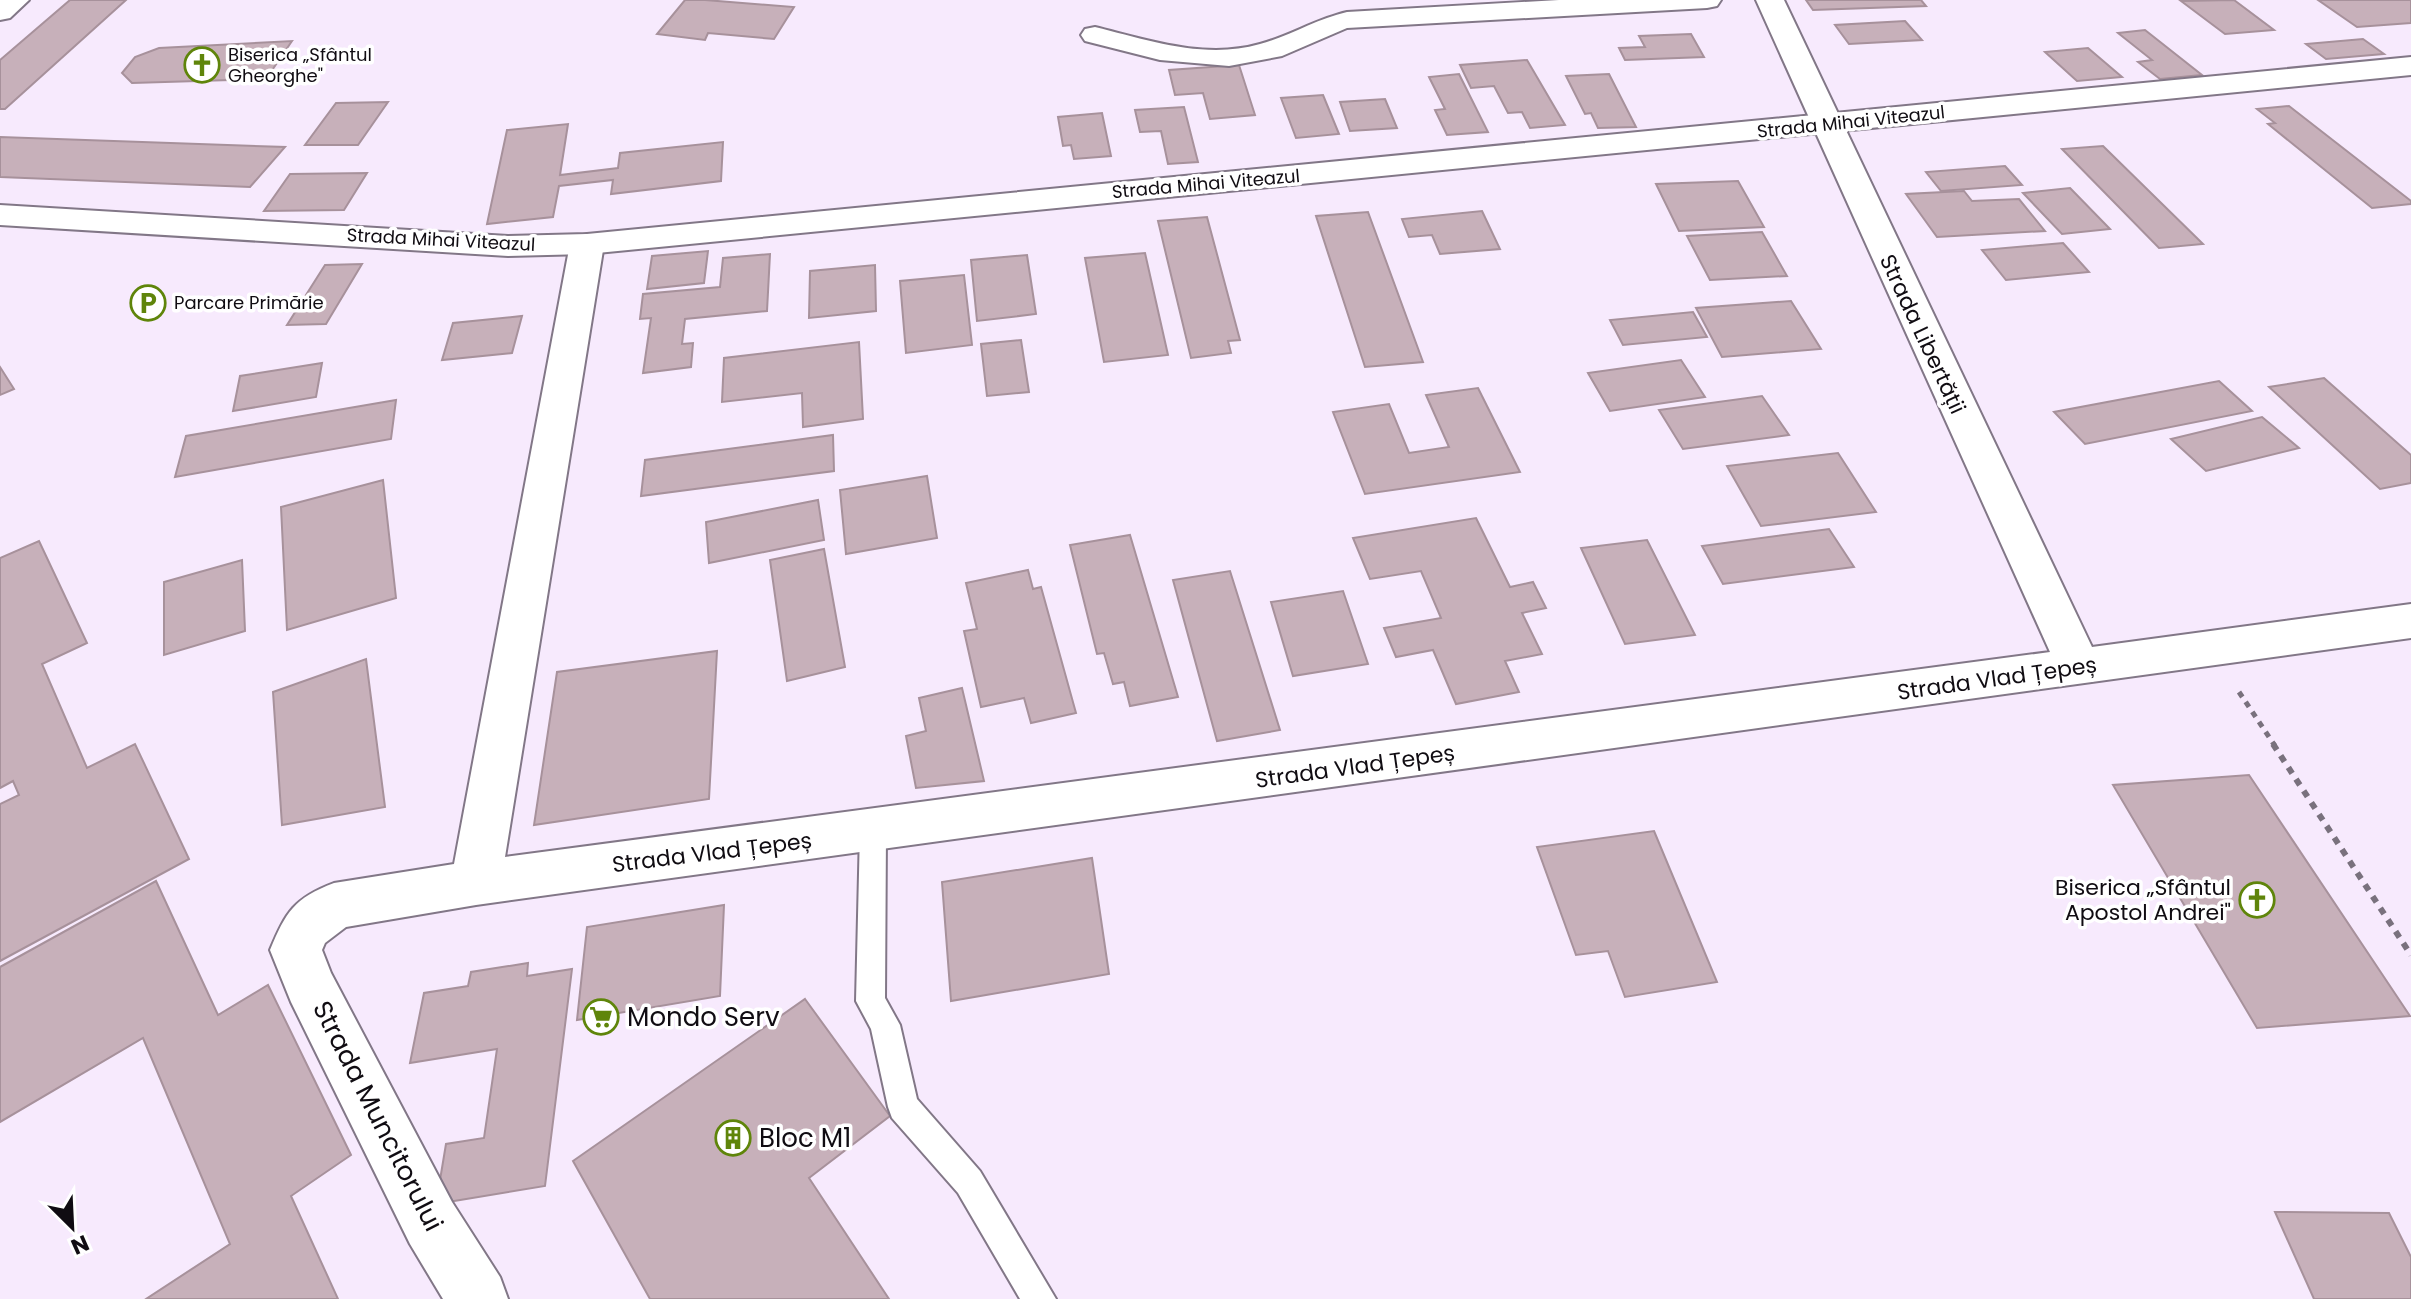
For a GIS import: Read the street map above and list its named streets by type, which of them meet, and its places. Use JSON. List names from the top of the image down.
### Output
{
  "streets": {
    "street": [
      "Strada Mihai Viteazul",
      "Strada Libertății",
      "Strada Vlad Țepeș",
      "Strada Muncitorului"
    ]
  },
  "crossings": [
    ["Strada Mihai Viteazul", "Strada Libertății"],
    ["Strada Libertății", "Strada Vlad Țepeș"],
    ["Strada Vlad Țepeș", "Strada Muncitorului"]
  ],
  "places": {
    "church": ["Biserica „Sfântul Gheorghe\"", "Biserica „Sfântul Apostol Andrei\""],
    "parking": ["Parcare Primărie"],
    "supermarket": ["Mondo Serv"],
    "building": ["Bloc M1"]
  },
  "north": "bottom right"
}
